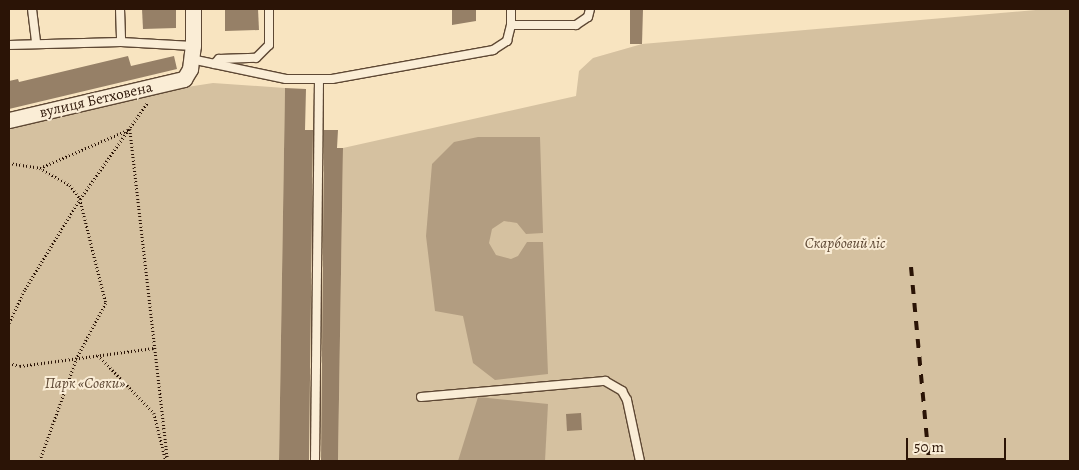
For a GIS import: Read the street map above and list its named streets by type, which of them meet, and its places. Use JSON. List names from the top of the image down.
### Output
{
  "streets": {
    "street": ["вулиця Бетховена"]
  },
  "parks": ["Скарбовий ліс", "Парк «Совки»"],
  "scale_bar": "50 m"
}
